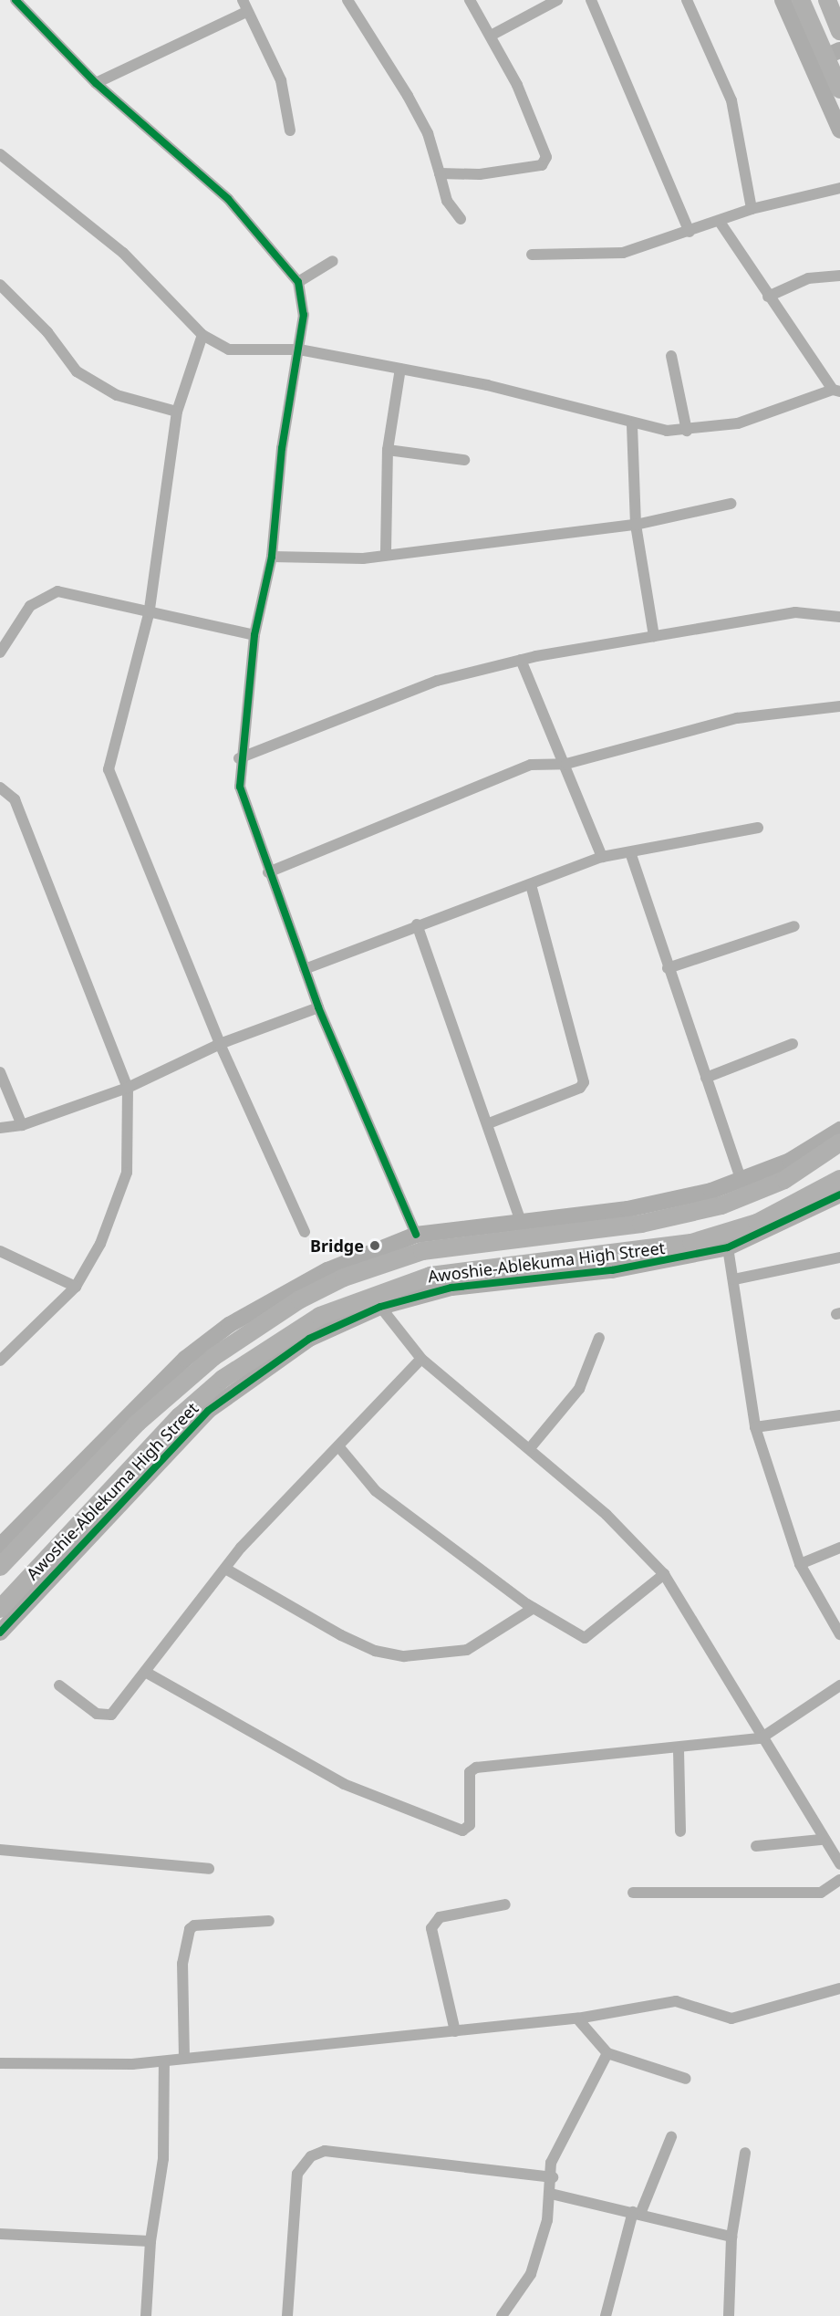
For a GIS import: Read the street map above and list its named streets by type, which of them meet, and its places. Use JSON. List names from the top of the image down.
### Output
{
  "streets": {
    "main road": ["Awoshie-Ablekuma High Street"]
  },
  "places": ["Bridge"]
}
